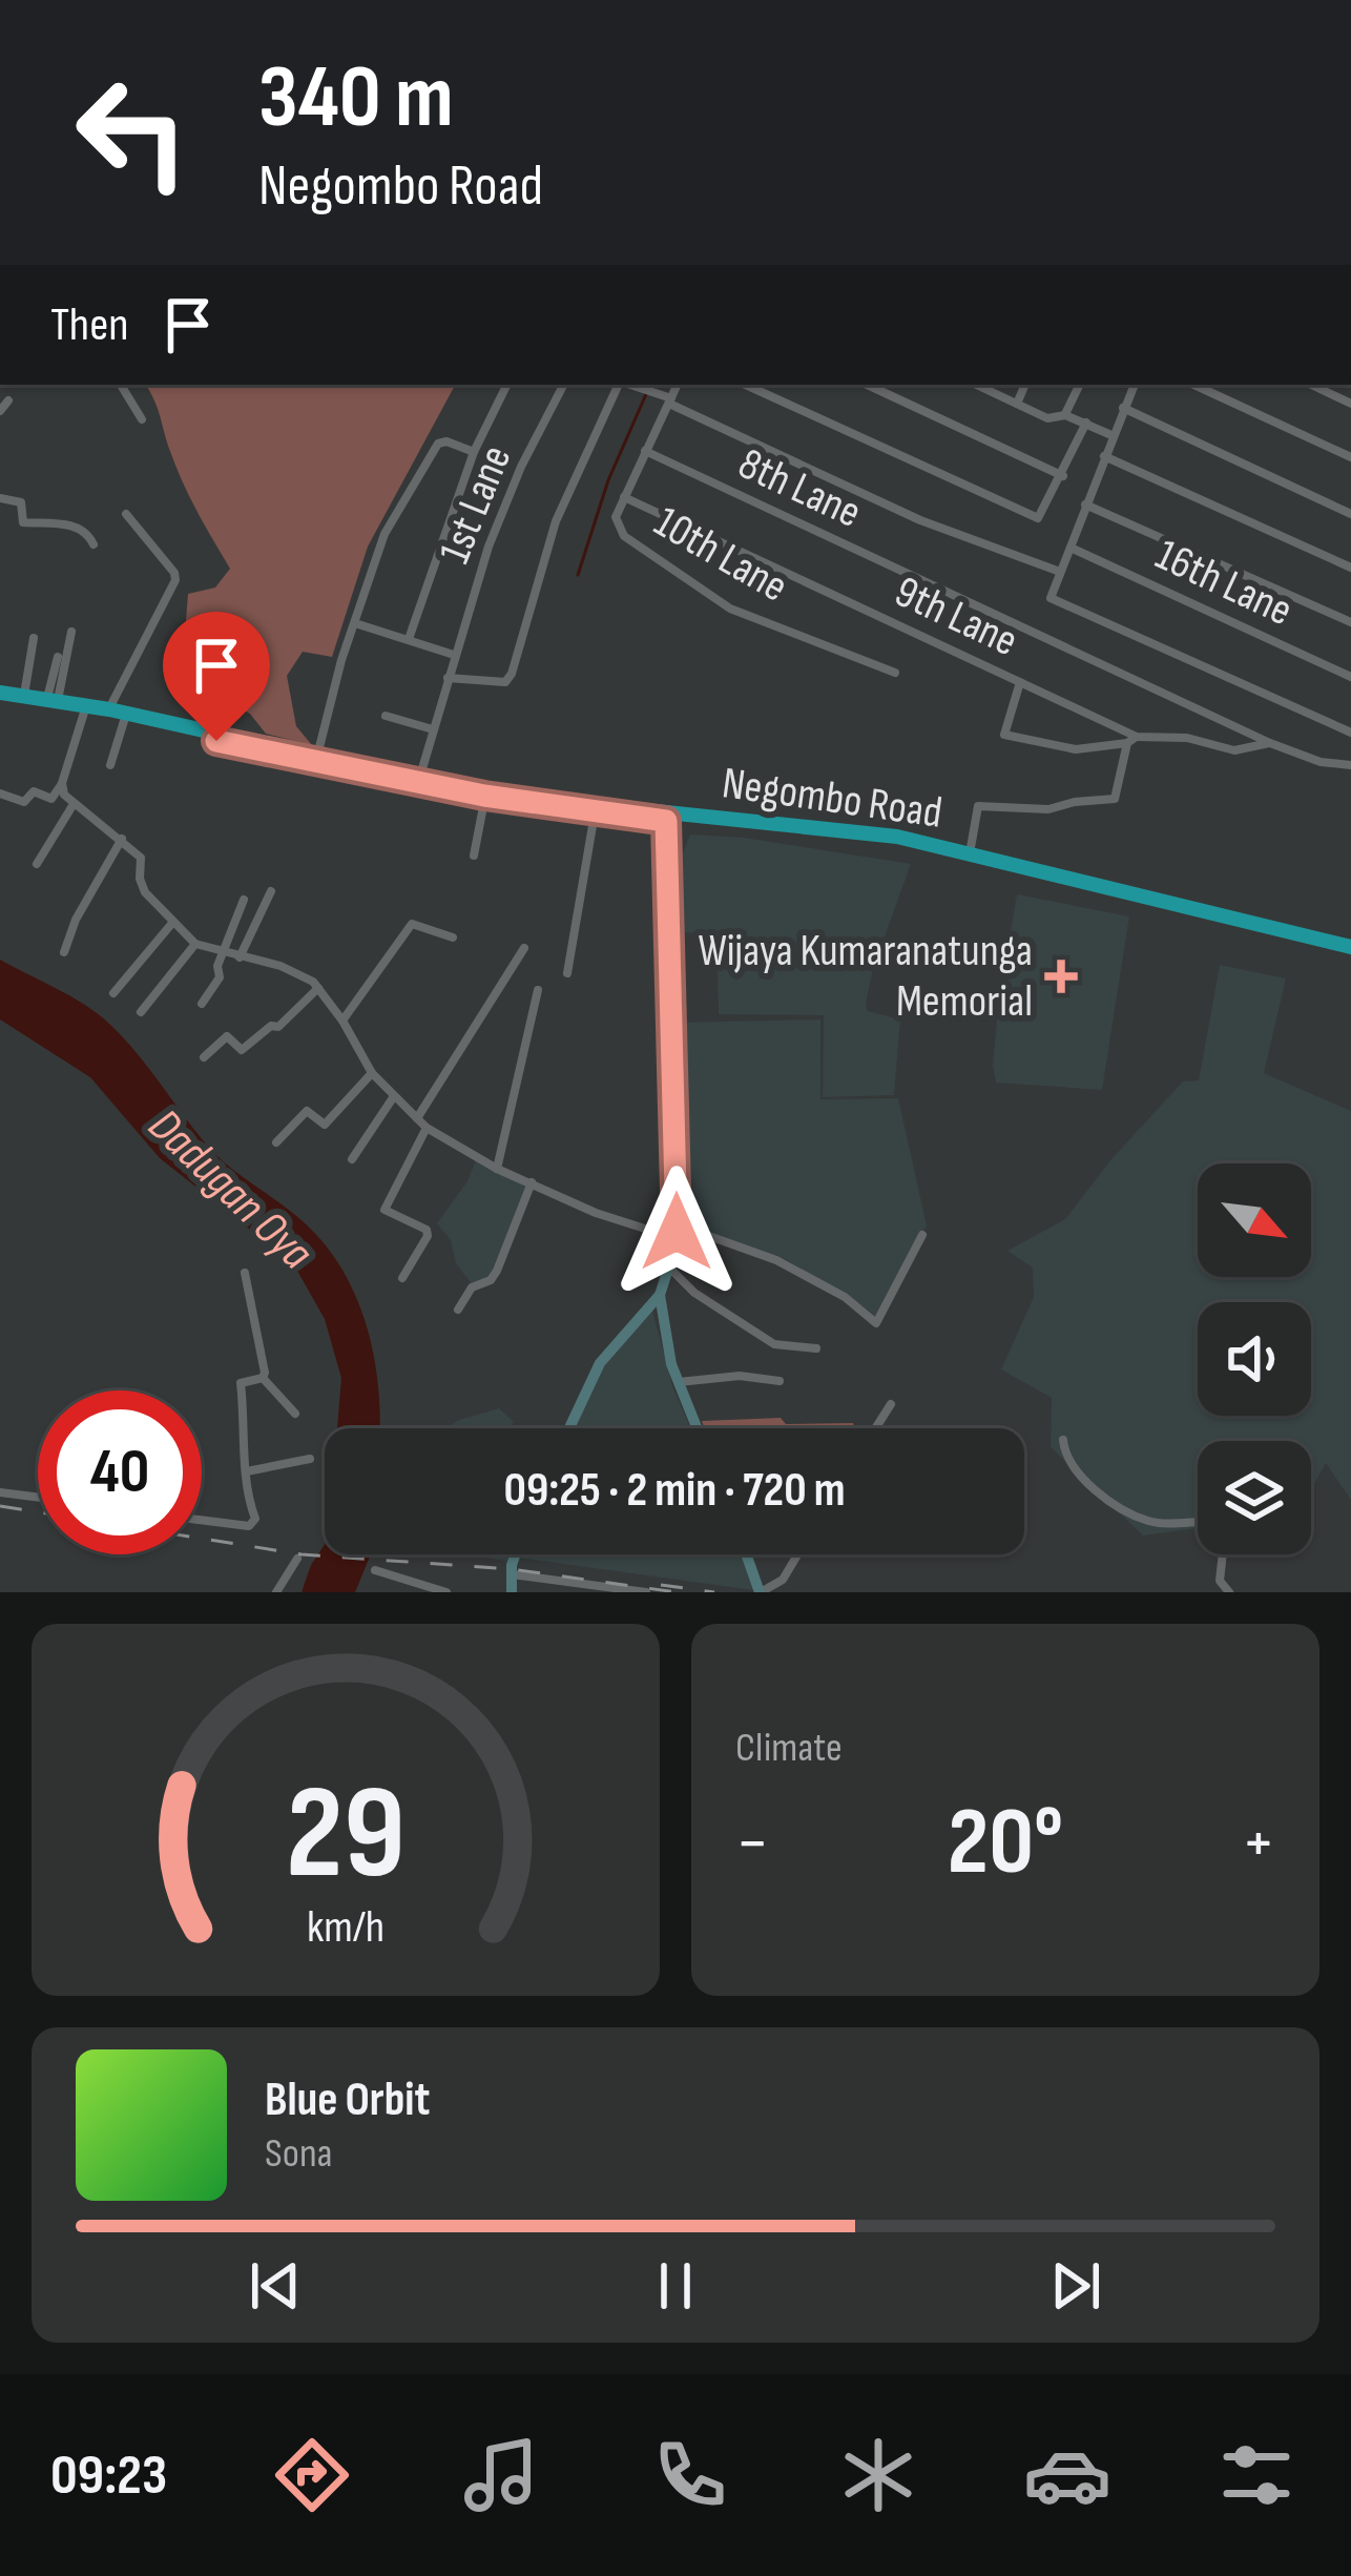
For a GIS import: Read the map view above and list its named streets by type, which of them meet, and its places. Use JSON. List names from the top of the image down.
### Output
{
  "streets": {
    "highway": ["Negombo Road"],
    "street": [
      "8th Lane",
      "1st Lane",
      "10th Lane",
      "16th Lane",
      "9th Lane"
    ]
  },
  "crossings": [
    ["8th Lane", "9th Lane"],
    ["1st Lane", "Negombo Road"],
    ["10th Lane", "9th Lane"]
  ],
  "water": ["Dadugan Oya"],
  "places": {
    "health": ["Wijaya Kumaranatunga Memorial"]
  },
  "north": "bottom right",
  "page": {
    "turn": ["340 m", "Negombo Road"],
    "then": "Then",
    "limit": "40",
    "trip": "09:25 · 2 min · 720 m",
    "tile": "Climate",
    "heat": ["−", "20°", "+"],
    "song": ["Blue Orbit", "Sona"],
    "tabs": "09:23",
    "gauge": ["29", "km/h"]
  }
}
